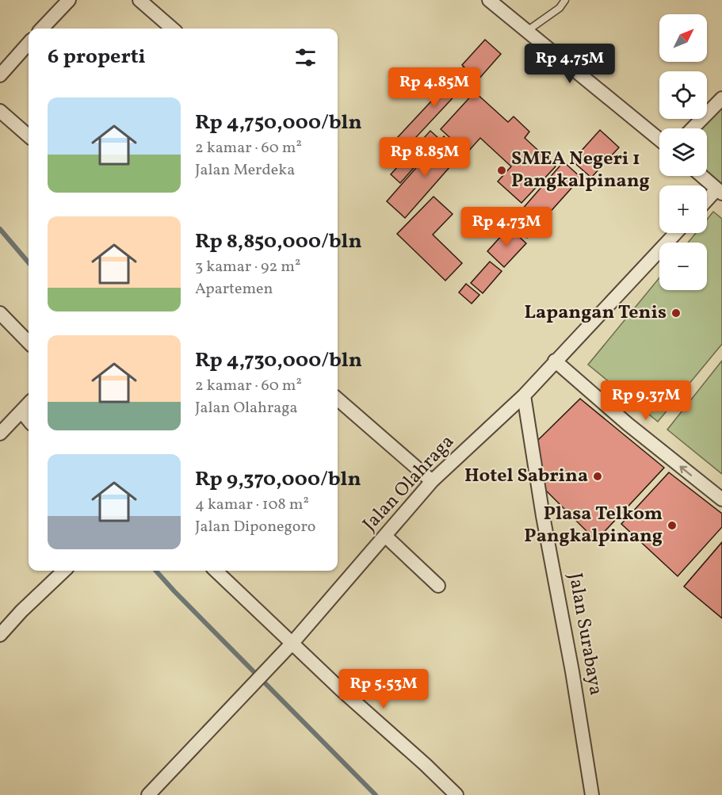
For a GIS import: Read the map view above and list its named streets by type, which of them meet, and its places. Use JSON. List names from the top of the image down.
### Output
{
  "streets": {
    "street": ["Jalan Olahraga", "Jalan Surabaya"]
  },
  "crossings": [
    ["Jalan Olahraga", "Jalan Surabaya"]
  ],
  "places": [
    "SMEA Negeri 1 Pangkalpinang",
    "Lapangan Tenis",
    "Hotel Sabrina",
    "Plasa Telkom Pangkalpinang"
  ],
  "north": "top right",
  "page": {
    "map_buttons": ["+", "−"],
    "heading": "6 properti",
    "price": [
      "Rp 4.75M",
      "Rp 4.85M",
      "Rp 8.85M",
      "Rp 4.73M",
      "Rp 9.37M",
      "Rp 5.53M"
    ],
    "list": [
      {
        "name": "Rp 4,750,000/bln",
        "note": "2 kamar · 60 m² · Jalan Merdeka"
      },
      {
        "name": "Rp 8,850,000/bln",
        "note": "3 kamar · 92 m² · Apartemen"
      },
      {
        "name": "Rp 4,730,000/bln",
        "note": "2 kamar · 60 m² · Jalan Olahraga"
      },
      {
        "name": "Rp 9,370,000/bln",
        "note": "4 kamar · 108 m² · Jalan Diponegoro"
      }
    ]
  }
}
